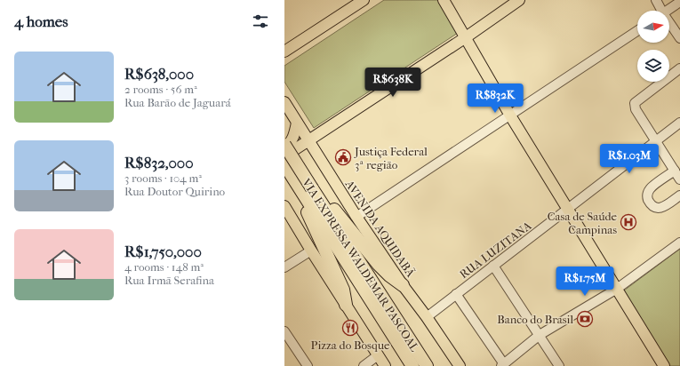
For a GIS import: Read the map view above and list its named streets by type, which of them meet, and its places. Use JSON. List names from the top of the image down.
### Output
{
  "streets": {
    "highway": ["VIA EXPRESSA WALDEMAR PASCOAL"],
    "main road": ["AVENIDA AQUIDABÃ"],
    "street": ["RUA LUZITANA"]
  },
  "crossings": [
    ["AVENIDA AQUIDABÃ", "RUA LUZITANA"]
  ],
  "places": {
    "public building": ["Justiça Federal 3ª região"],
    "hospital": ["Casa de Saúde Campinas"],
    "bank": ["Banco do Brasil"],
    "restaurant": ["Pizza do Bosque"]
  },
  "north": "right",
  "page": {
    "heading": "4 homes",
    "list": [
      {
        "name": "R$638,000",
        "note": "2 rooms · 56 m² · Rua Barão de Jaguará"
      },
      {
        "name": "R$832,000",
        "note": "3 rooms · 104 m² · Rua Doutor Quirino"
      },
      {
        "name": "R$1,750,000",
        "note": "4 rooms · 148 m² · Rua Irmã Serafina"
      }
    ],
    "price": [
      "R$638K",
      "R$832K",
      "R$1.03M",
      "R$1.75M"
    ]
  }
}
